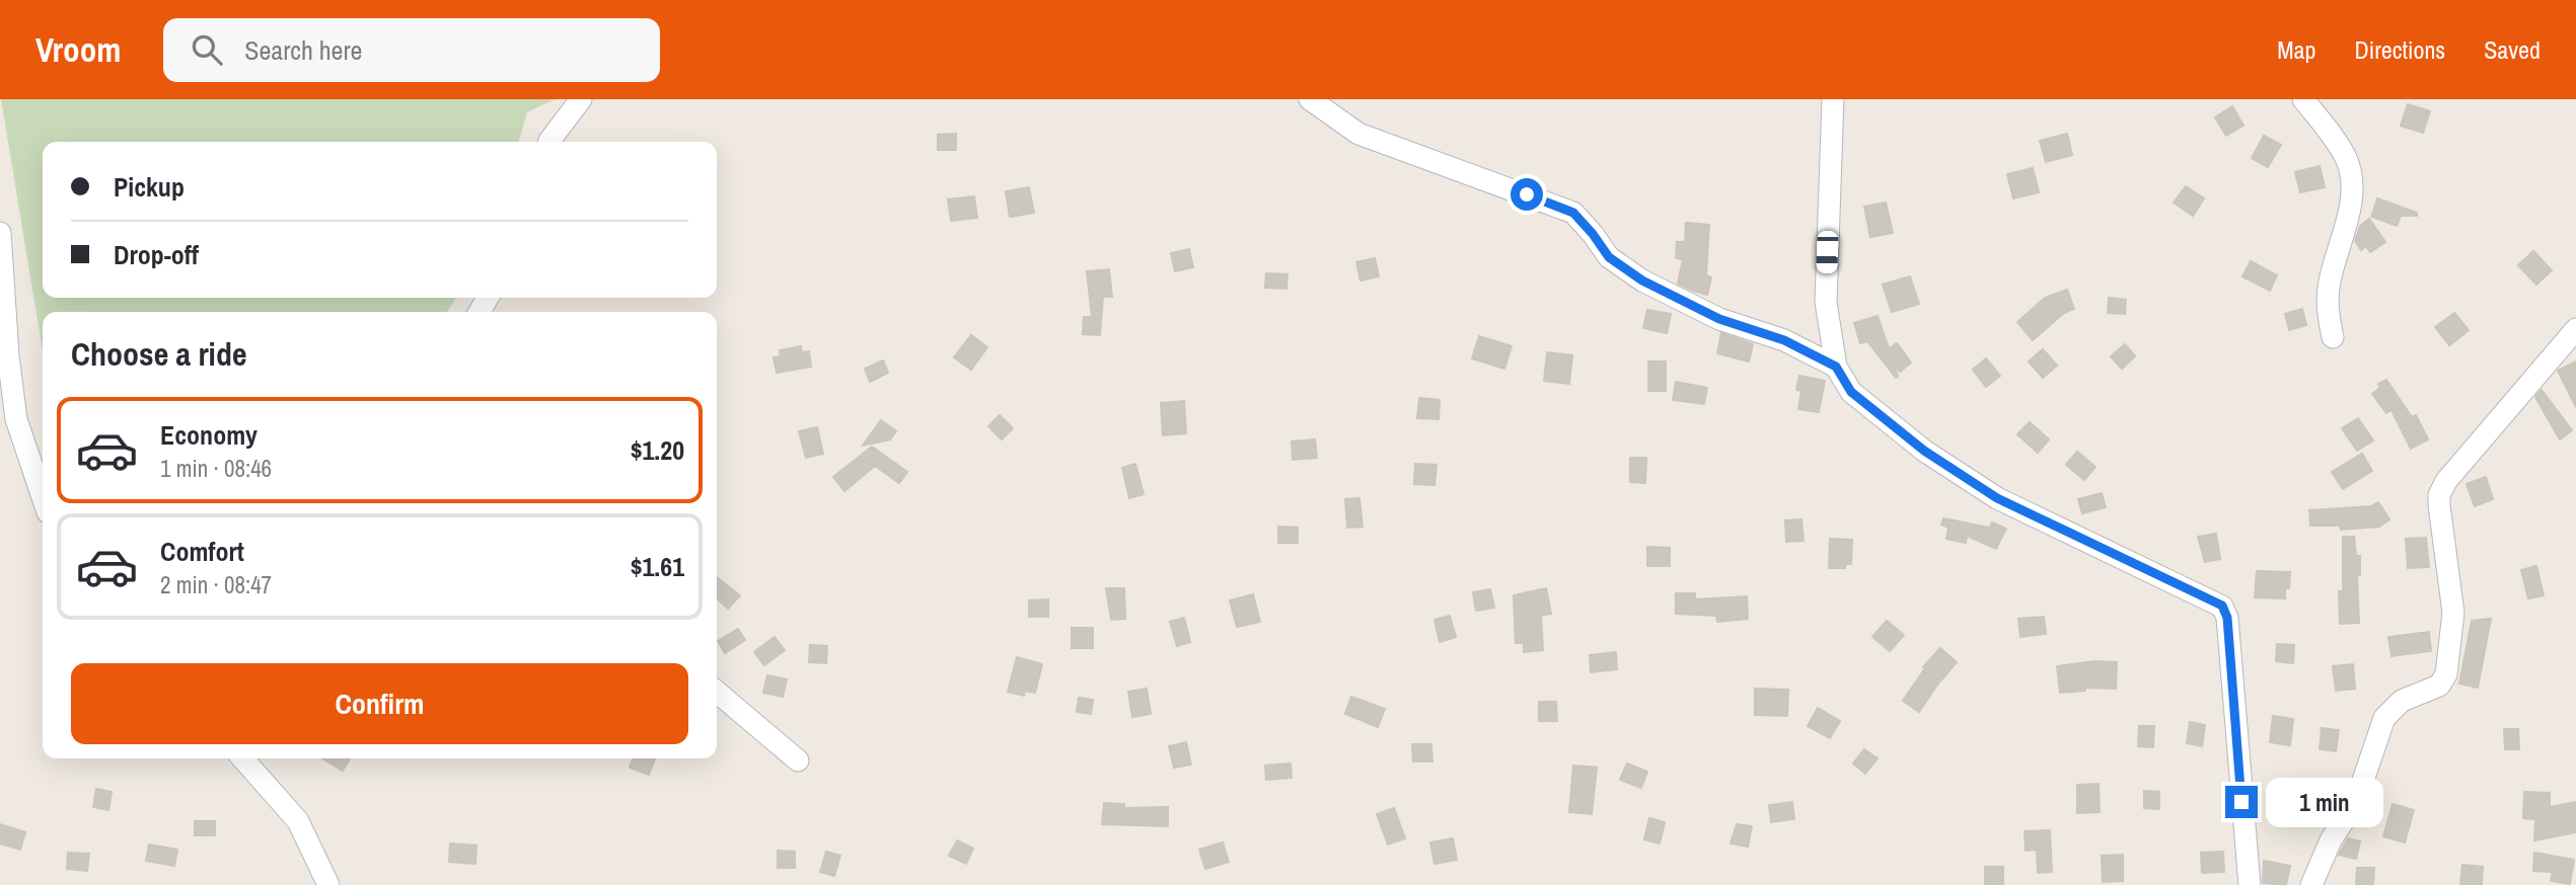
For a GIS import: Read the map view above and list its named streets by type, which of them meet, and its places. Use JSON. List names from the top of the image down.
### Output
{
  "page": {
    "header": "Vroom",
    "search": "Search here",
    "nav": ["Map", "Directions", "Saved"],
    "banner": ["Pickup", "Drop-off"],
    "heading": "Choose a ride",
    "list": [
      {
        "name": "Economy",
        "note": "1 min · 08:46",
        "value": "$1.20"
      },
      {
        "name": "Comfort",
        "note": "2 min · 08:47",
        "value": "$1.61"
      }
    ],
    "buttons": "Confirm",
    "bubble": "1 min"
  }
}
